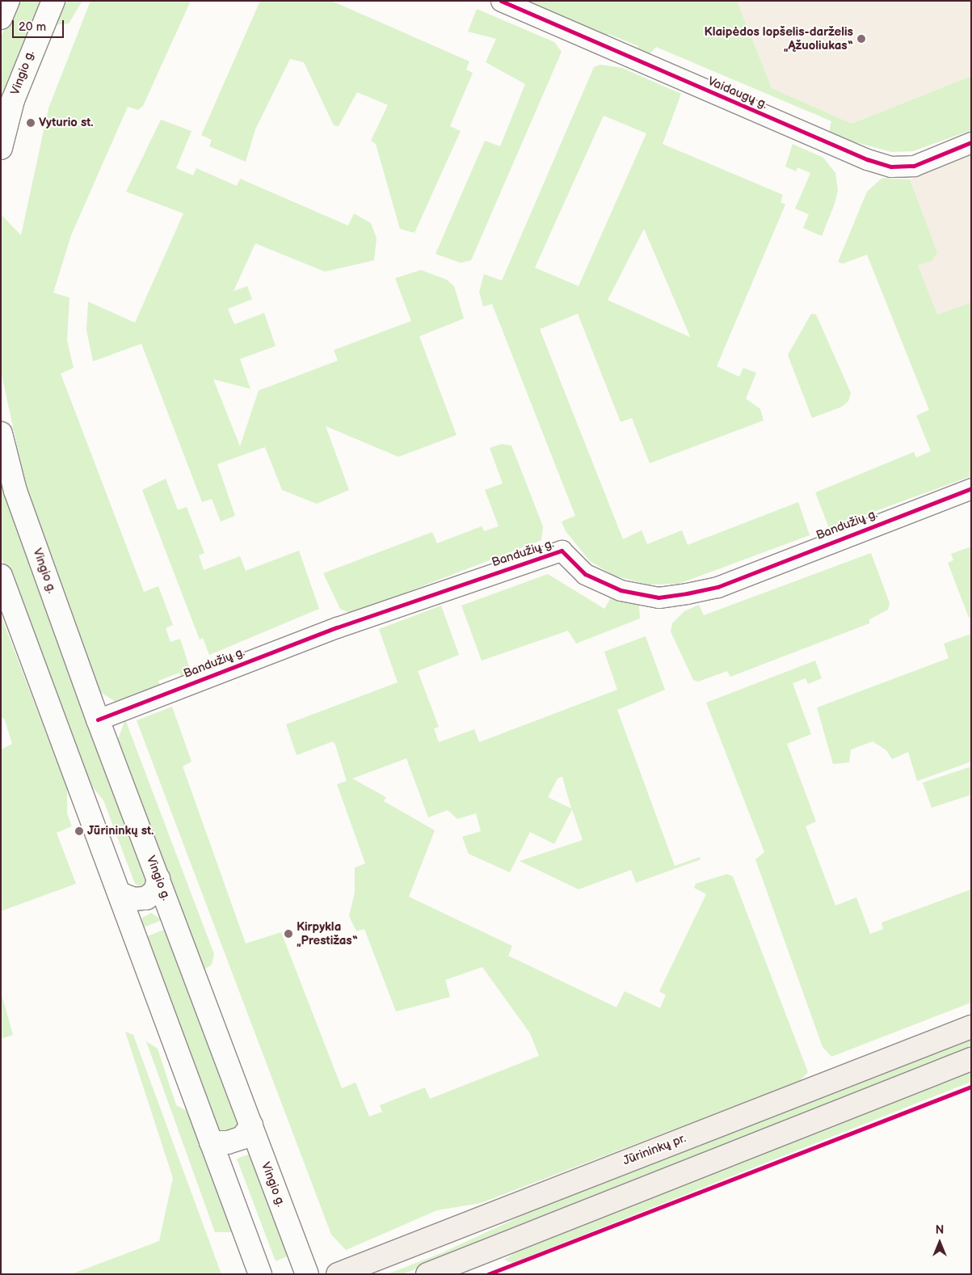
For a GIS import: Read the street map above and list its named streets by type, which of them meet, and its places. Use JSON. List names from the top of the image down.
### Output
{
  "streets": {
    "main road": ["Vingio g.", "Jūrininkų pr."],
    "street": ["Vaidaugų g.", "Bandužių g."]
  },
  "crossings": [
    ["Vingio g.", "Bandužių g."]
  ],
  "places": [
    "Klaipėdos lopšelis-darželis „Ąžuoliukas“",
    "Vyturio st.",
    "Jūrininkų st.",
    "Kirpykla „Prestižas“"
  ],
  "scale_bar": "20 m",
  "north": "top"
}
